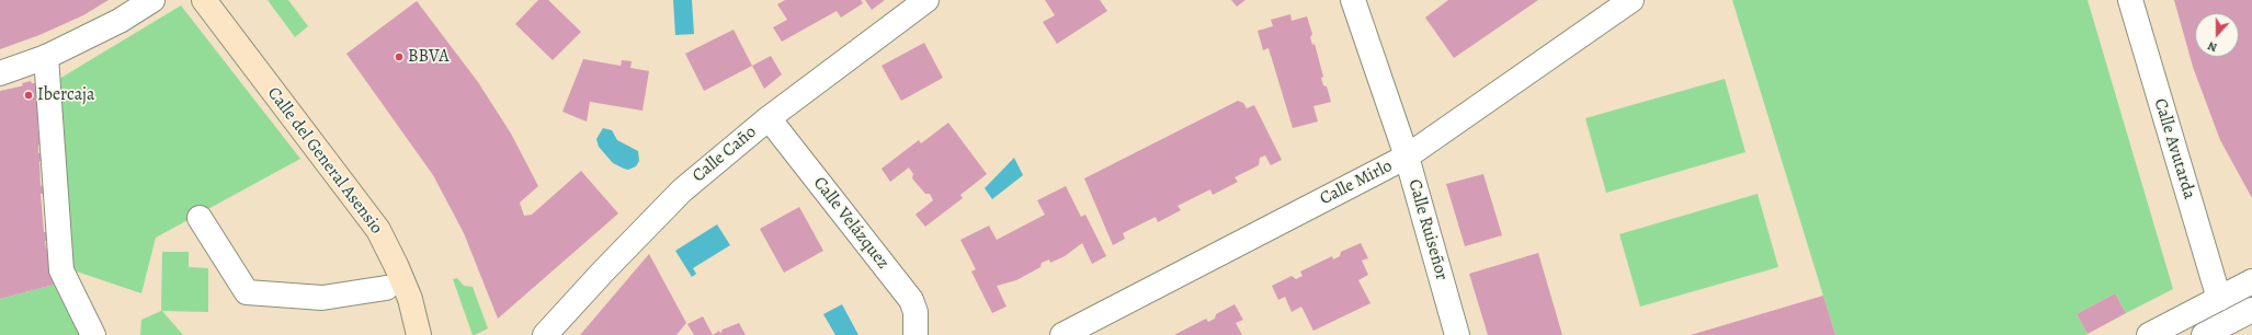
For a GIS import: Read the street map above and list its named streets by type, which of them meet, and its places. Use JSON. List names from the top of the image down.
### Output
{
  "streets": {
    "main road": ["Calle del General Asensio"],
    "street": [
      "Calle Avutarda",
      "Calle Caño",
      "Calle Mirlo",
      "Calle Velázquez",
      "Calle Ruiseñor"
    ]
  },
  "crossings": [
    ["Calle Caño", "Calle Velázquez"],
    ["Calle Mirlo", "Calle Ruiseñor"]
  ],
  "places": ["BBVA", "Ibercaja"],
  "north": "bottom"
}
